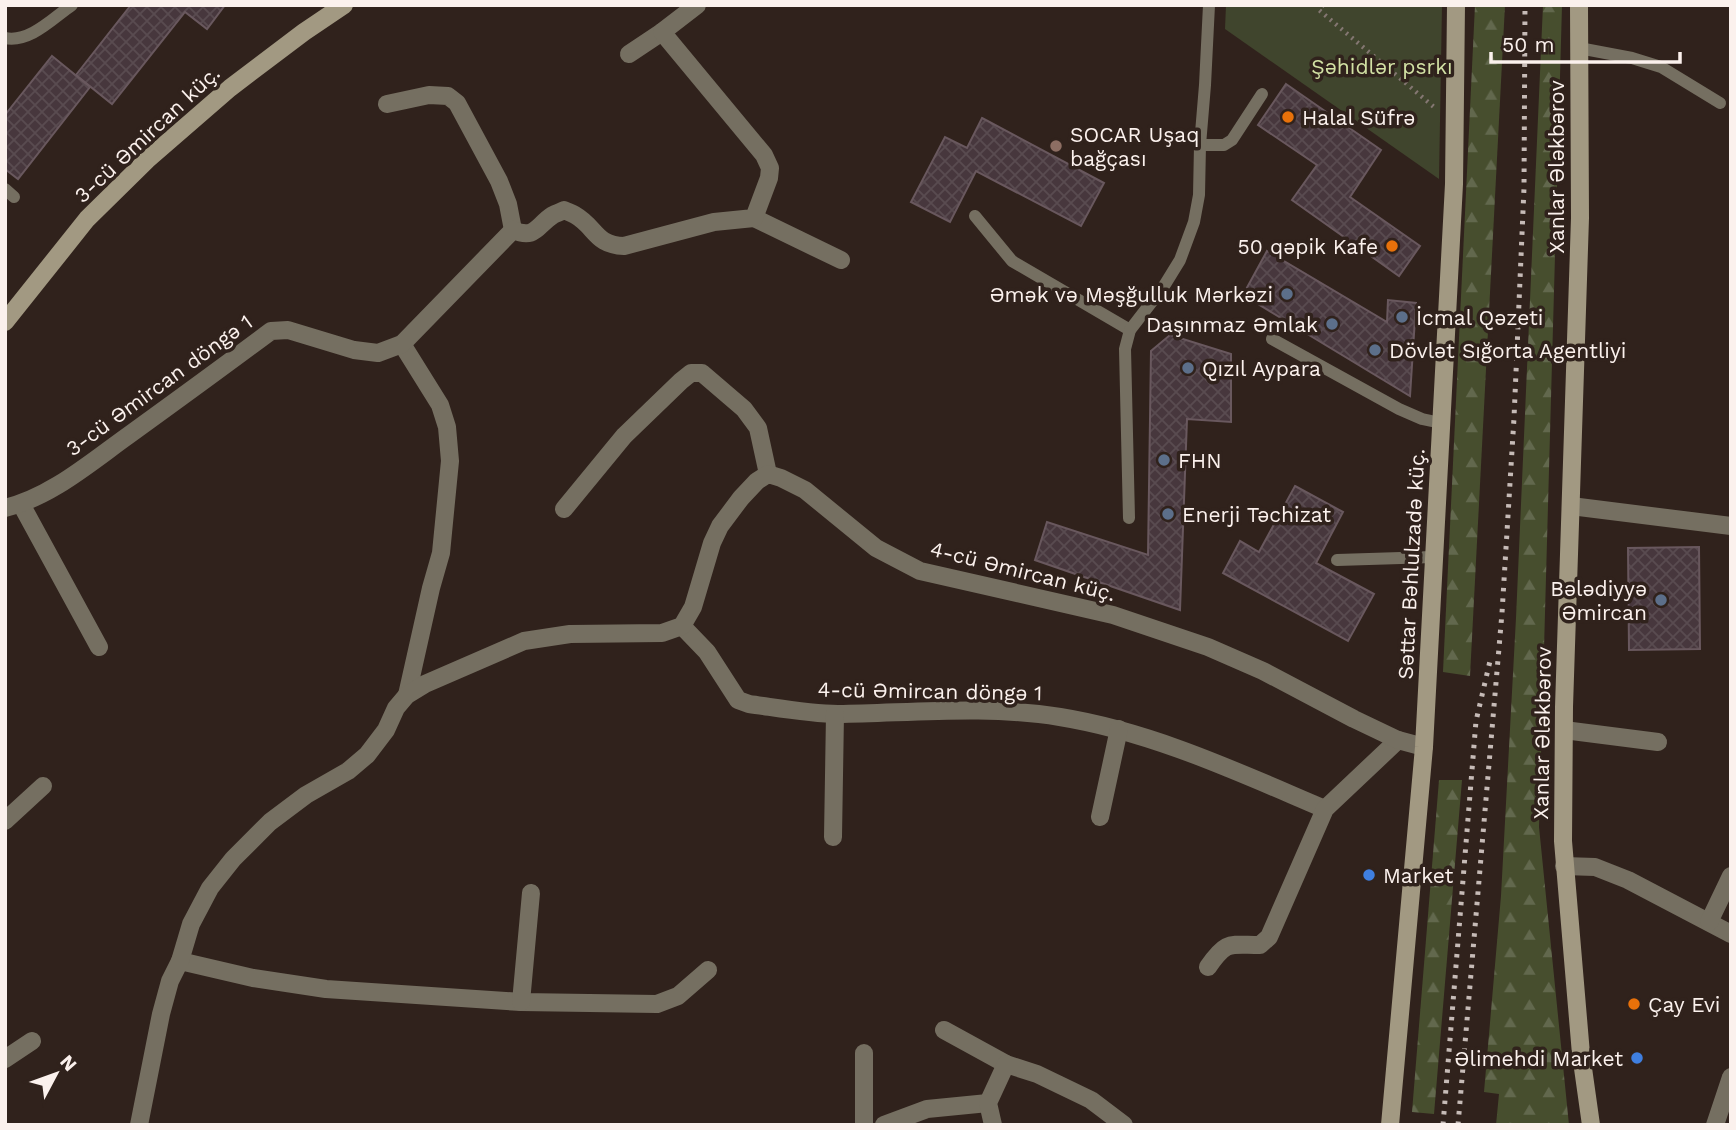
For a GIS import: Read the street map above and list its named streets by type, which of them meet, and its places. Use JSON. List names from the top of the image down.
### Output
{
  "streets": {
    "main road": ["3-cü Əmircan küç.", "Xanlar Ələkbərov", "Səttar Bəhlulzadə küç."],
    "street": ["3-cü Əmircan döngə 1", "4-cü Əmircan küç.", "4-cü Əmircan döngə 1"]
  },
  "crossings": [
    ["Səttar Bəhlulzadə küç.", "4-cü Əmircan küç."]
  ],
  "parks": ["Şəhidlər psrkı"],
  "places": [
    "Halal Süfrə",
    "SOCAR Uşaq bağçası",
    "50 qəpik Kafe",
    "Əmək və Məşğulluk Mərkəzi",
    "İcmal Qəzeti",
    "Daşınmaz Əmlak",
    "Dövlət Sığorta Agentliyi",
    "Qızıl Aypara",
    "FHN",
    "Enerji Təchizat",
    "Bələdiyyə Əmircan",
    "Market",
    "Çay Evi",
    "Əlimehdi Market"
  ],
  "scale_bar": "50 m",
  "north": "top right"
}
